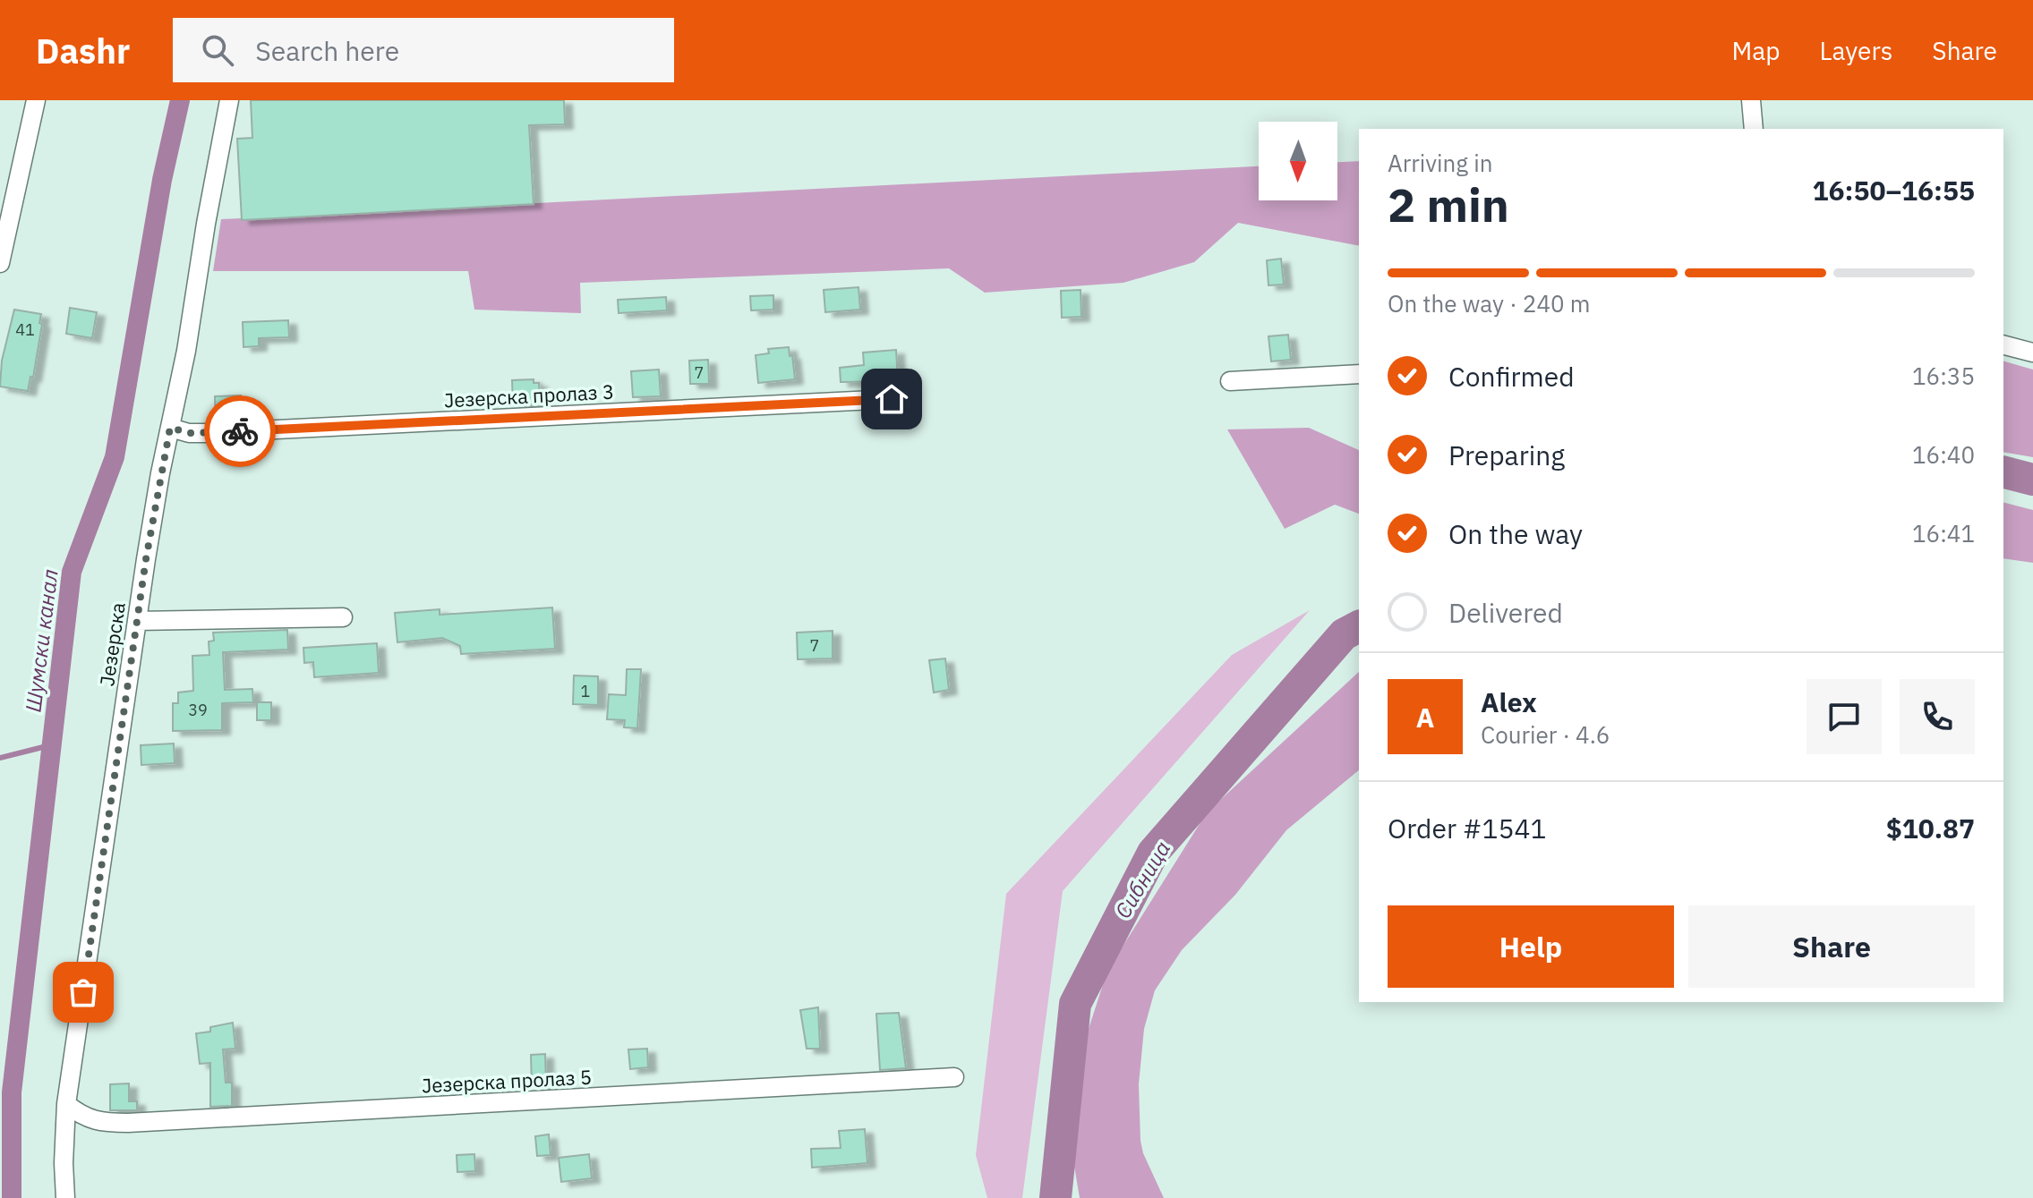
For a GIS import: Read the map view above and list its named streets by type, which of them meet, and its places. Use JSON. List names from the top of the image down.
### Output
{
  "streets": {
    "street": ["Језерска пролаз 3", "Језерска", "Језерска пролаз 5"]
  },
  "crossings": [
    ["Језерска пролаз 3", "Језерска"],
    ["Језерска", "Језерска пролаз 5"]
  ],
  "water": ["Шумски канал", "Сибница"],
  "house_numbers": [
    "41",
    "7",
    "7",
    "1",
    "39"
  ],
  "north": "bottom",
  "page": {
    "header": "Dashr",
    "search": "Search here",
    "nav": ["Map", "Layers", "Share"],
    "heading": ["2 min", "Arriving in", "16:50–16:55"],
    "panel": [
      "Alex",
      "Courier · 4.6",
      "Order #1541",
      "$10.87"
    ],
    "bar": "On the way · 240 m",
    "list": [
      ["Confirmed", "16:35"],
      ["Preparing", "16:40"],
      ["On the way", "16:41"],
      "Delivered"
    ],
    "round": "A",
    "buttons": ["Help", "Share"]
  }
}
